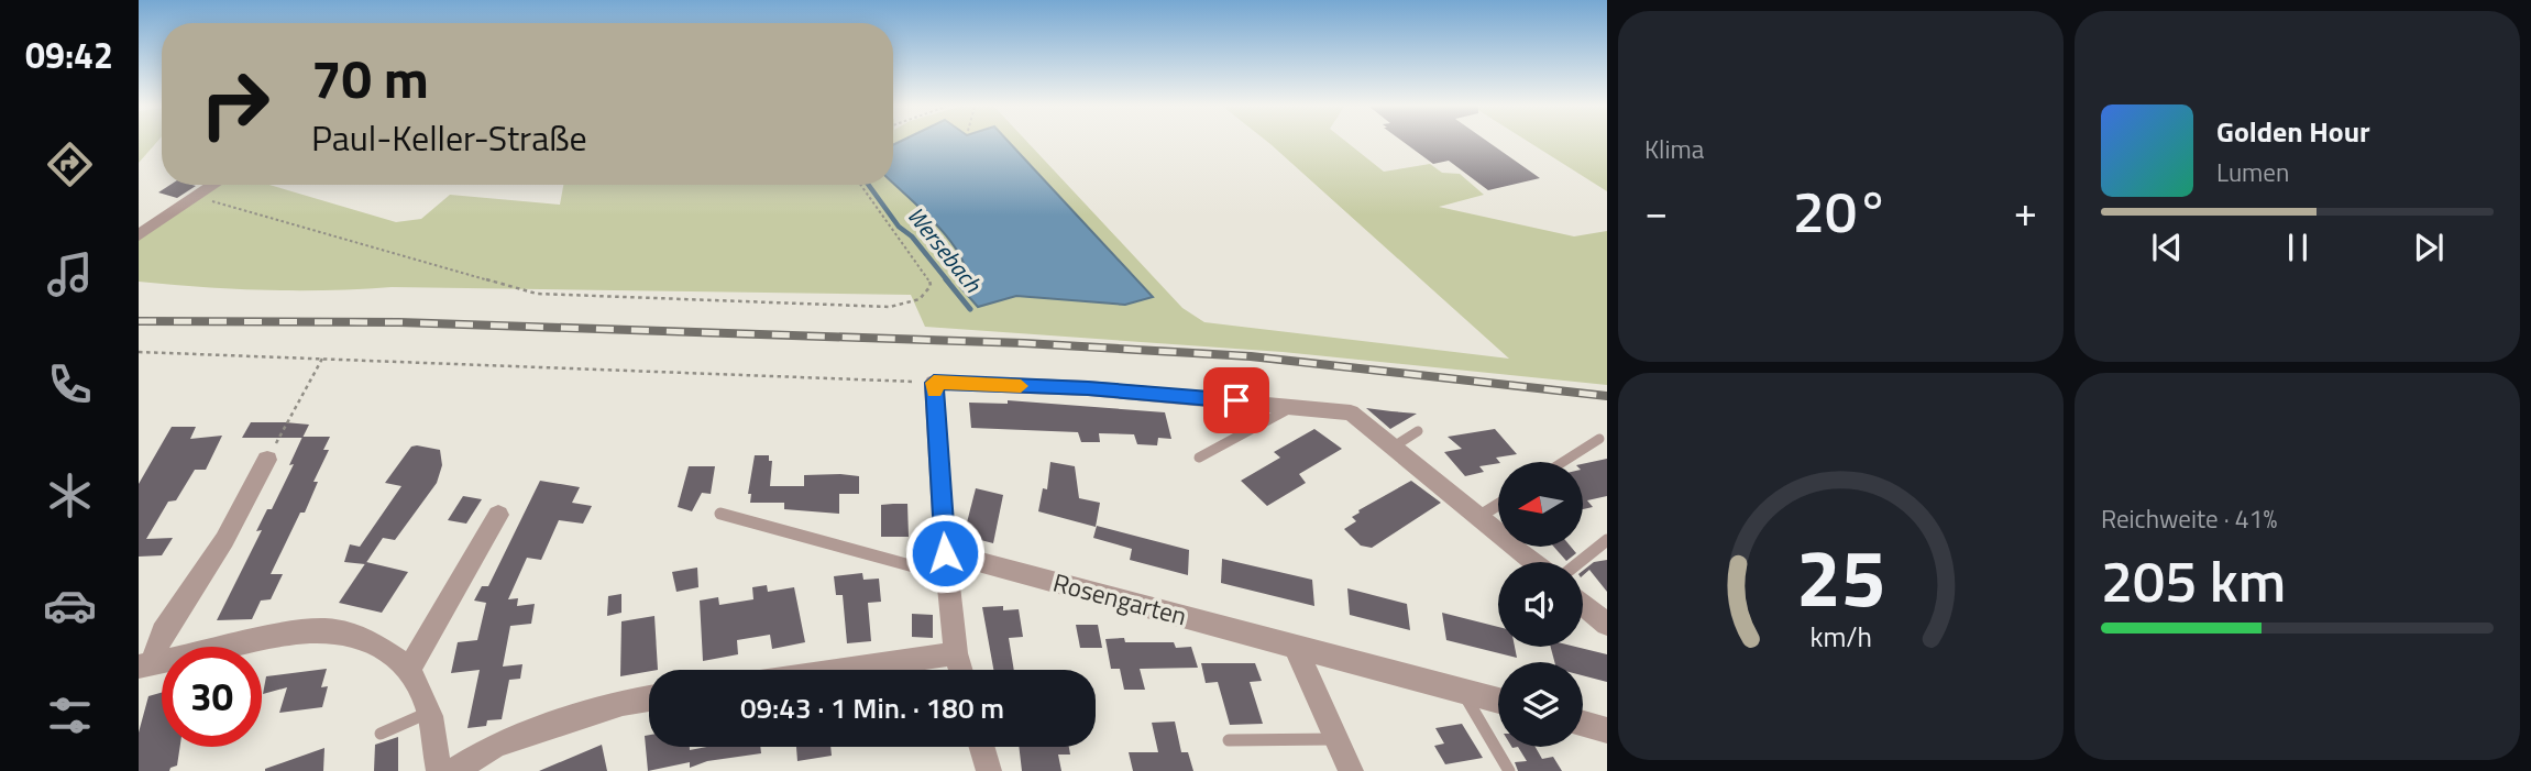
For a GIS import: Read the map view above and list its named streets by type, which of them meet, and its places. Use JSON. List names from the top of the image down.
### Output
{
  "streets": {
    "street": ["Rosengarten"]
  },
  "water": ["Wersebach"],
  "north": "left",
  "page": {
    "tabs": "09:42",
    "tile": [
      "Klima",
      ["Reichweite · 41%", "205 km"]
    ],
    "turn": ["70 m", "Paul-Keller-Straße"],
    "song": ["Golden Hour", "Lumen"],
    "heat": ["−", "20°", "+"],
    "limit": "30",
    "trip": "09:43 · 1 Min. · 180 m",
    "gauge": ["25", "km/h"]
  }
}
